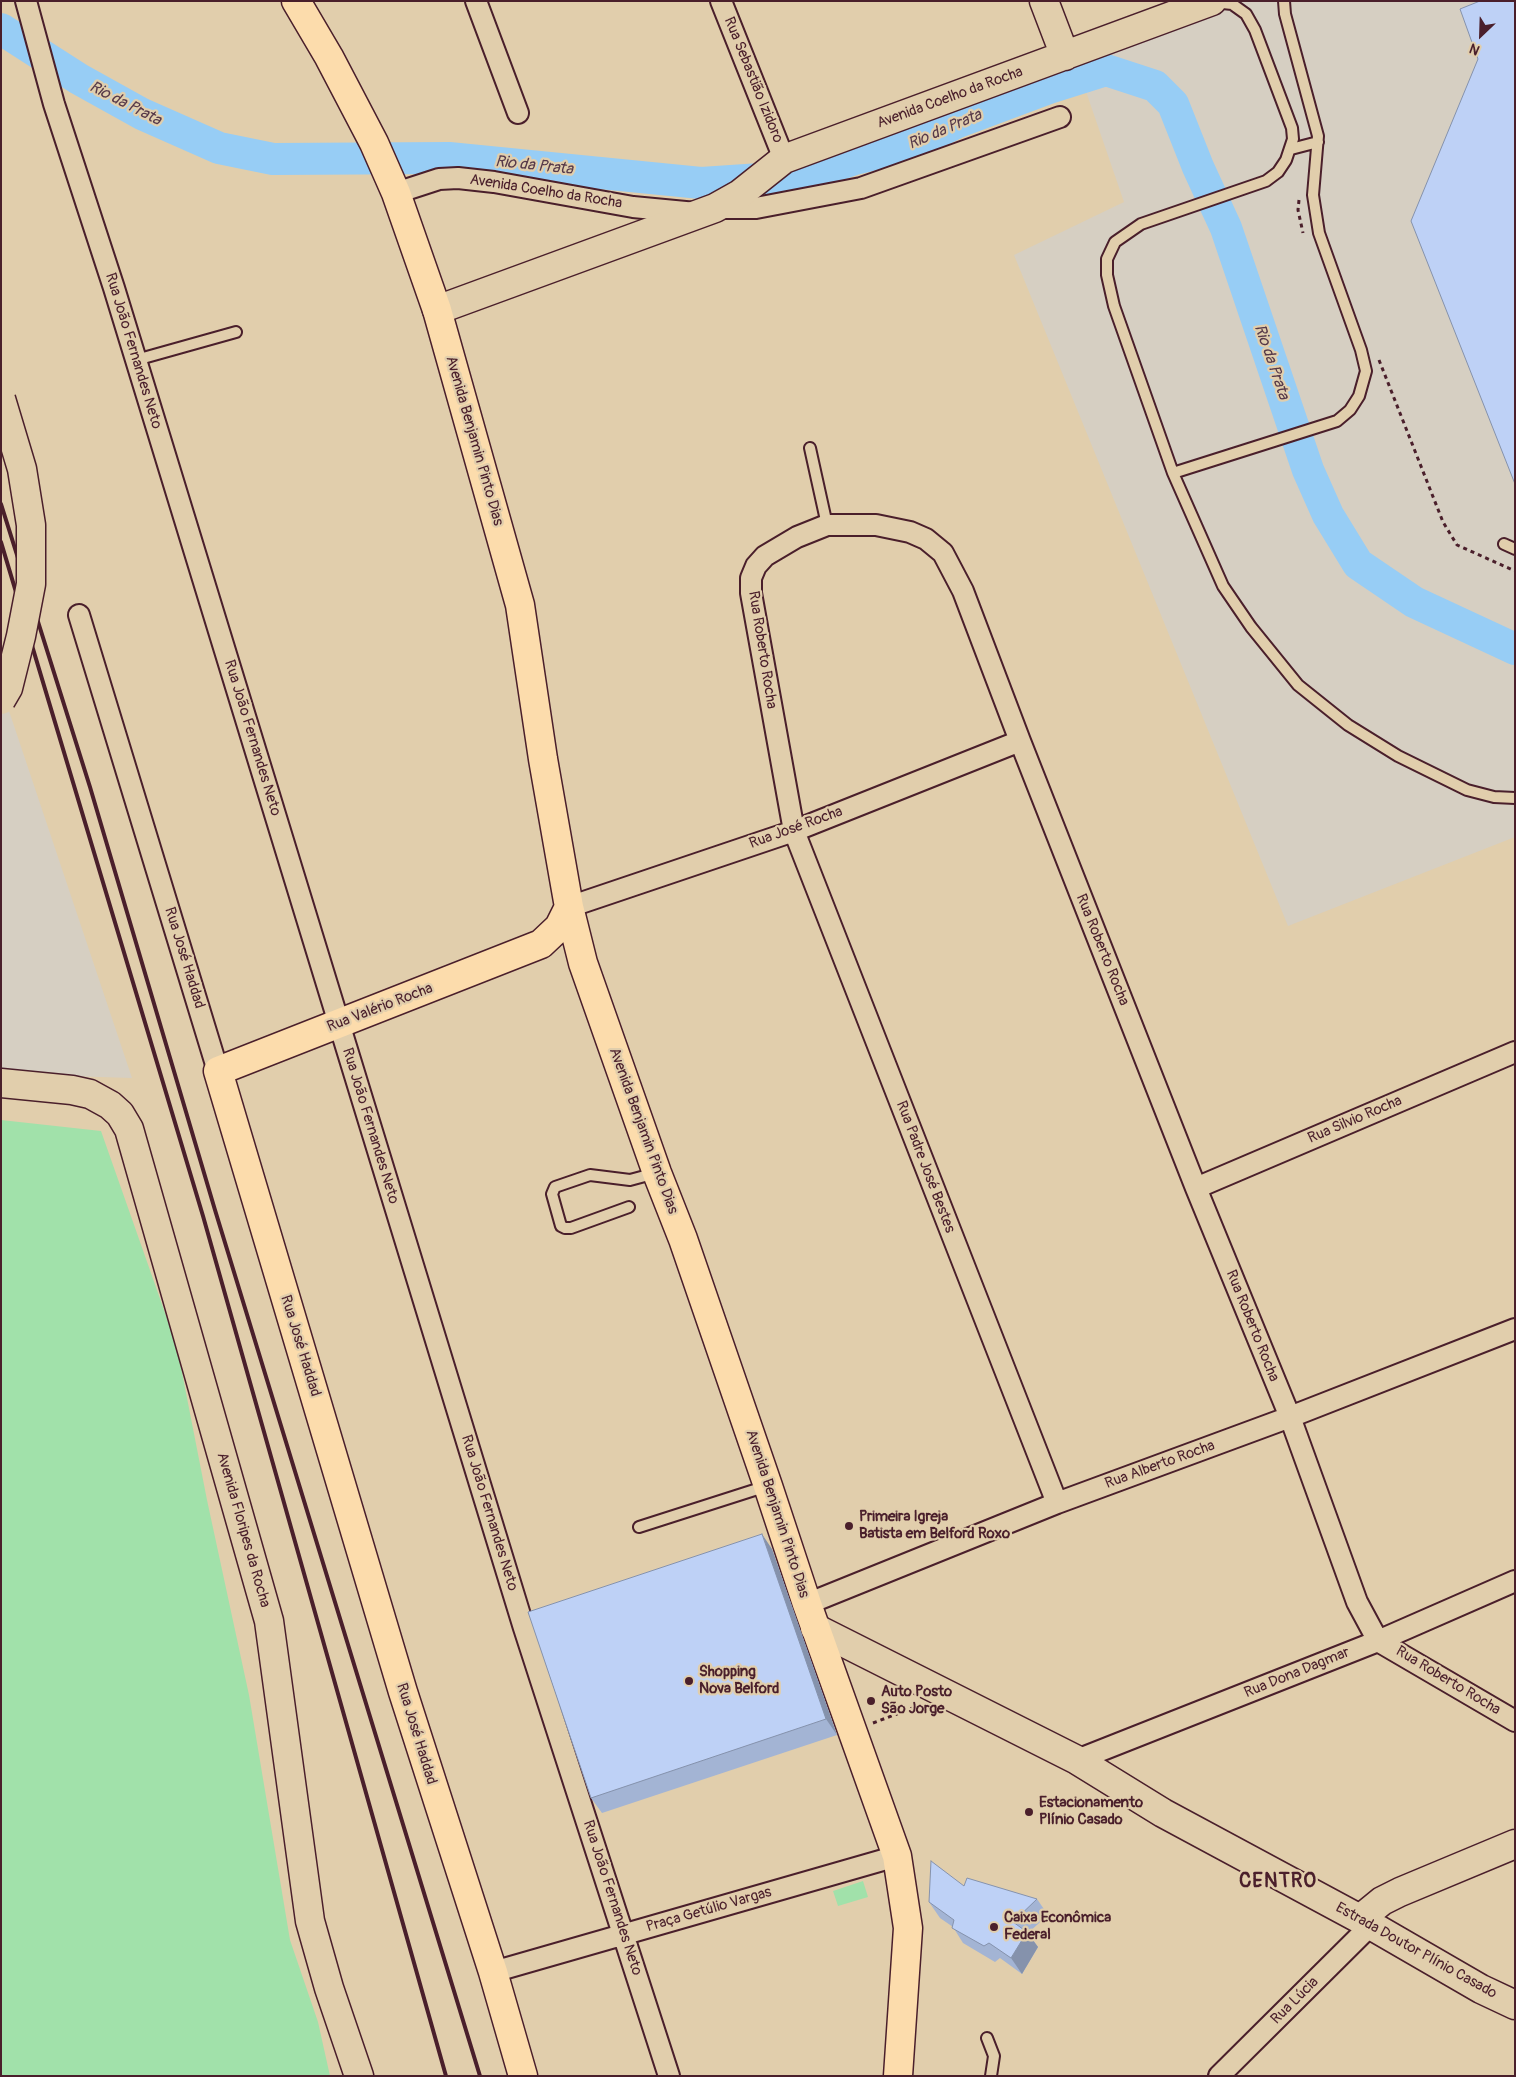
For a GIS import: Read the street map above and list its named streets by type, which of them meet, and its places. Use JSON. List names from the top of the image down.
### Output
{
  "streets": {
    "main road": ["Avenida Benjamin Pinto Dias", "Rua José Haddad", "Rua Valério Rocha"],
    "street": [
      "Rua Sebastião Izidoro",
      "Avenida Coelho da Rocha",
      "Rua João Fernandes Neto",
      "Rua Roberto Rocha",
      "Rua José Rocha",
      "Rua Silvio Rocha",
      "Rua Padre José Bestes",
      "Rua Alberto Rocha",
      "Avenida Floripes da Rocha",
      "Rua Dona Dagmar",
      "Praça Getúlio Vargas",
      "Estrada Doutor Plínio Casado",
      "Rua Lúcia"
    ]
  },
  "crossings": [
    ["Rua Sebastião Izidoro", "Avenida Coelho da Rocha"],
    ["Avenida Coelho da Rocha", "Avenida Benjamin Pinto Dias"],
    ["Rua João Fernandes Neto", "Rua Valério Rocha"],
    ["Rua João Fernandes Neto", "Praça Getúlio Vargas"],
    ["Avenida Benjamin Pinto Dias", "Rua José Rocha"],
    ["Avenida Benjamin Pinto Dias", "Rua Alberto Rocha"],
    ["Avenida Benjamin Pinto Dias", "Praça Getúlio Vargas"],
    ["Avenida Benjamin Pinto Dias", "Estrada Doutor Plínio Casado"],
    ["Rua Roberto Rocha", "Rua José Rocha"],
    ["Rua Roberto Rocha", "Rua Silvio Rocha"],
    ["Rua Roberto Rocha", "Rua Padre José Bestes"],
    ["Rua Roberto Rocha", "Rua Alberto Rocha"],
    ["Rua Roberto Rocha", "Rua Dona Dagmar"],
    ["Rua José Rocha", "Rua Padre José Bestes"],
    ["Rua José Haddad", "Rua Valério Rocha"],
    ["Rua José Haddad", "Praça Getúlio Vargas"],
    ["Rua Padre José Bestes", "Rua Alberto Rocha"],
    ["Rua Alberto Rocha", "Estrada Doutor Plínio Casado"],
    ["Rua Dona Dagmar", "Estrada Doutor Plínio Casado"],
    ["Estrada Doutor Plínio Casado", "Rua Lúcia"]
  ],
  "districts": ["CENTRO"],
  "water": ["Rio da Prata"],
  "places": [
    "Primeira Igreja Batista em Belford Roxo",
    "Shopping Nova Belford",
    "Auto Posto São Jorge",
    "Estacionamento Plínio Casado",
    "Caixa Econômica Federal"
  ],
  "north": "bottom left"
}
